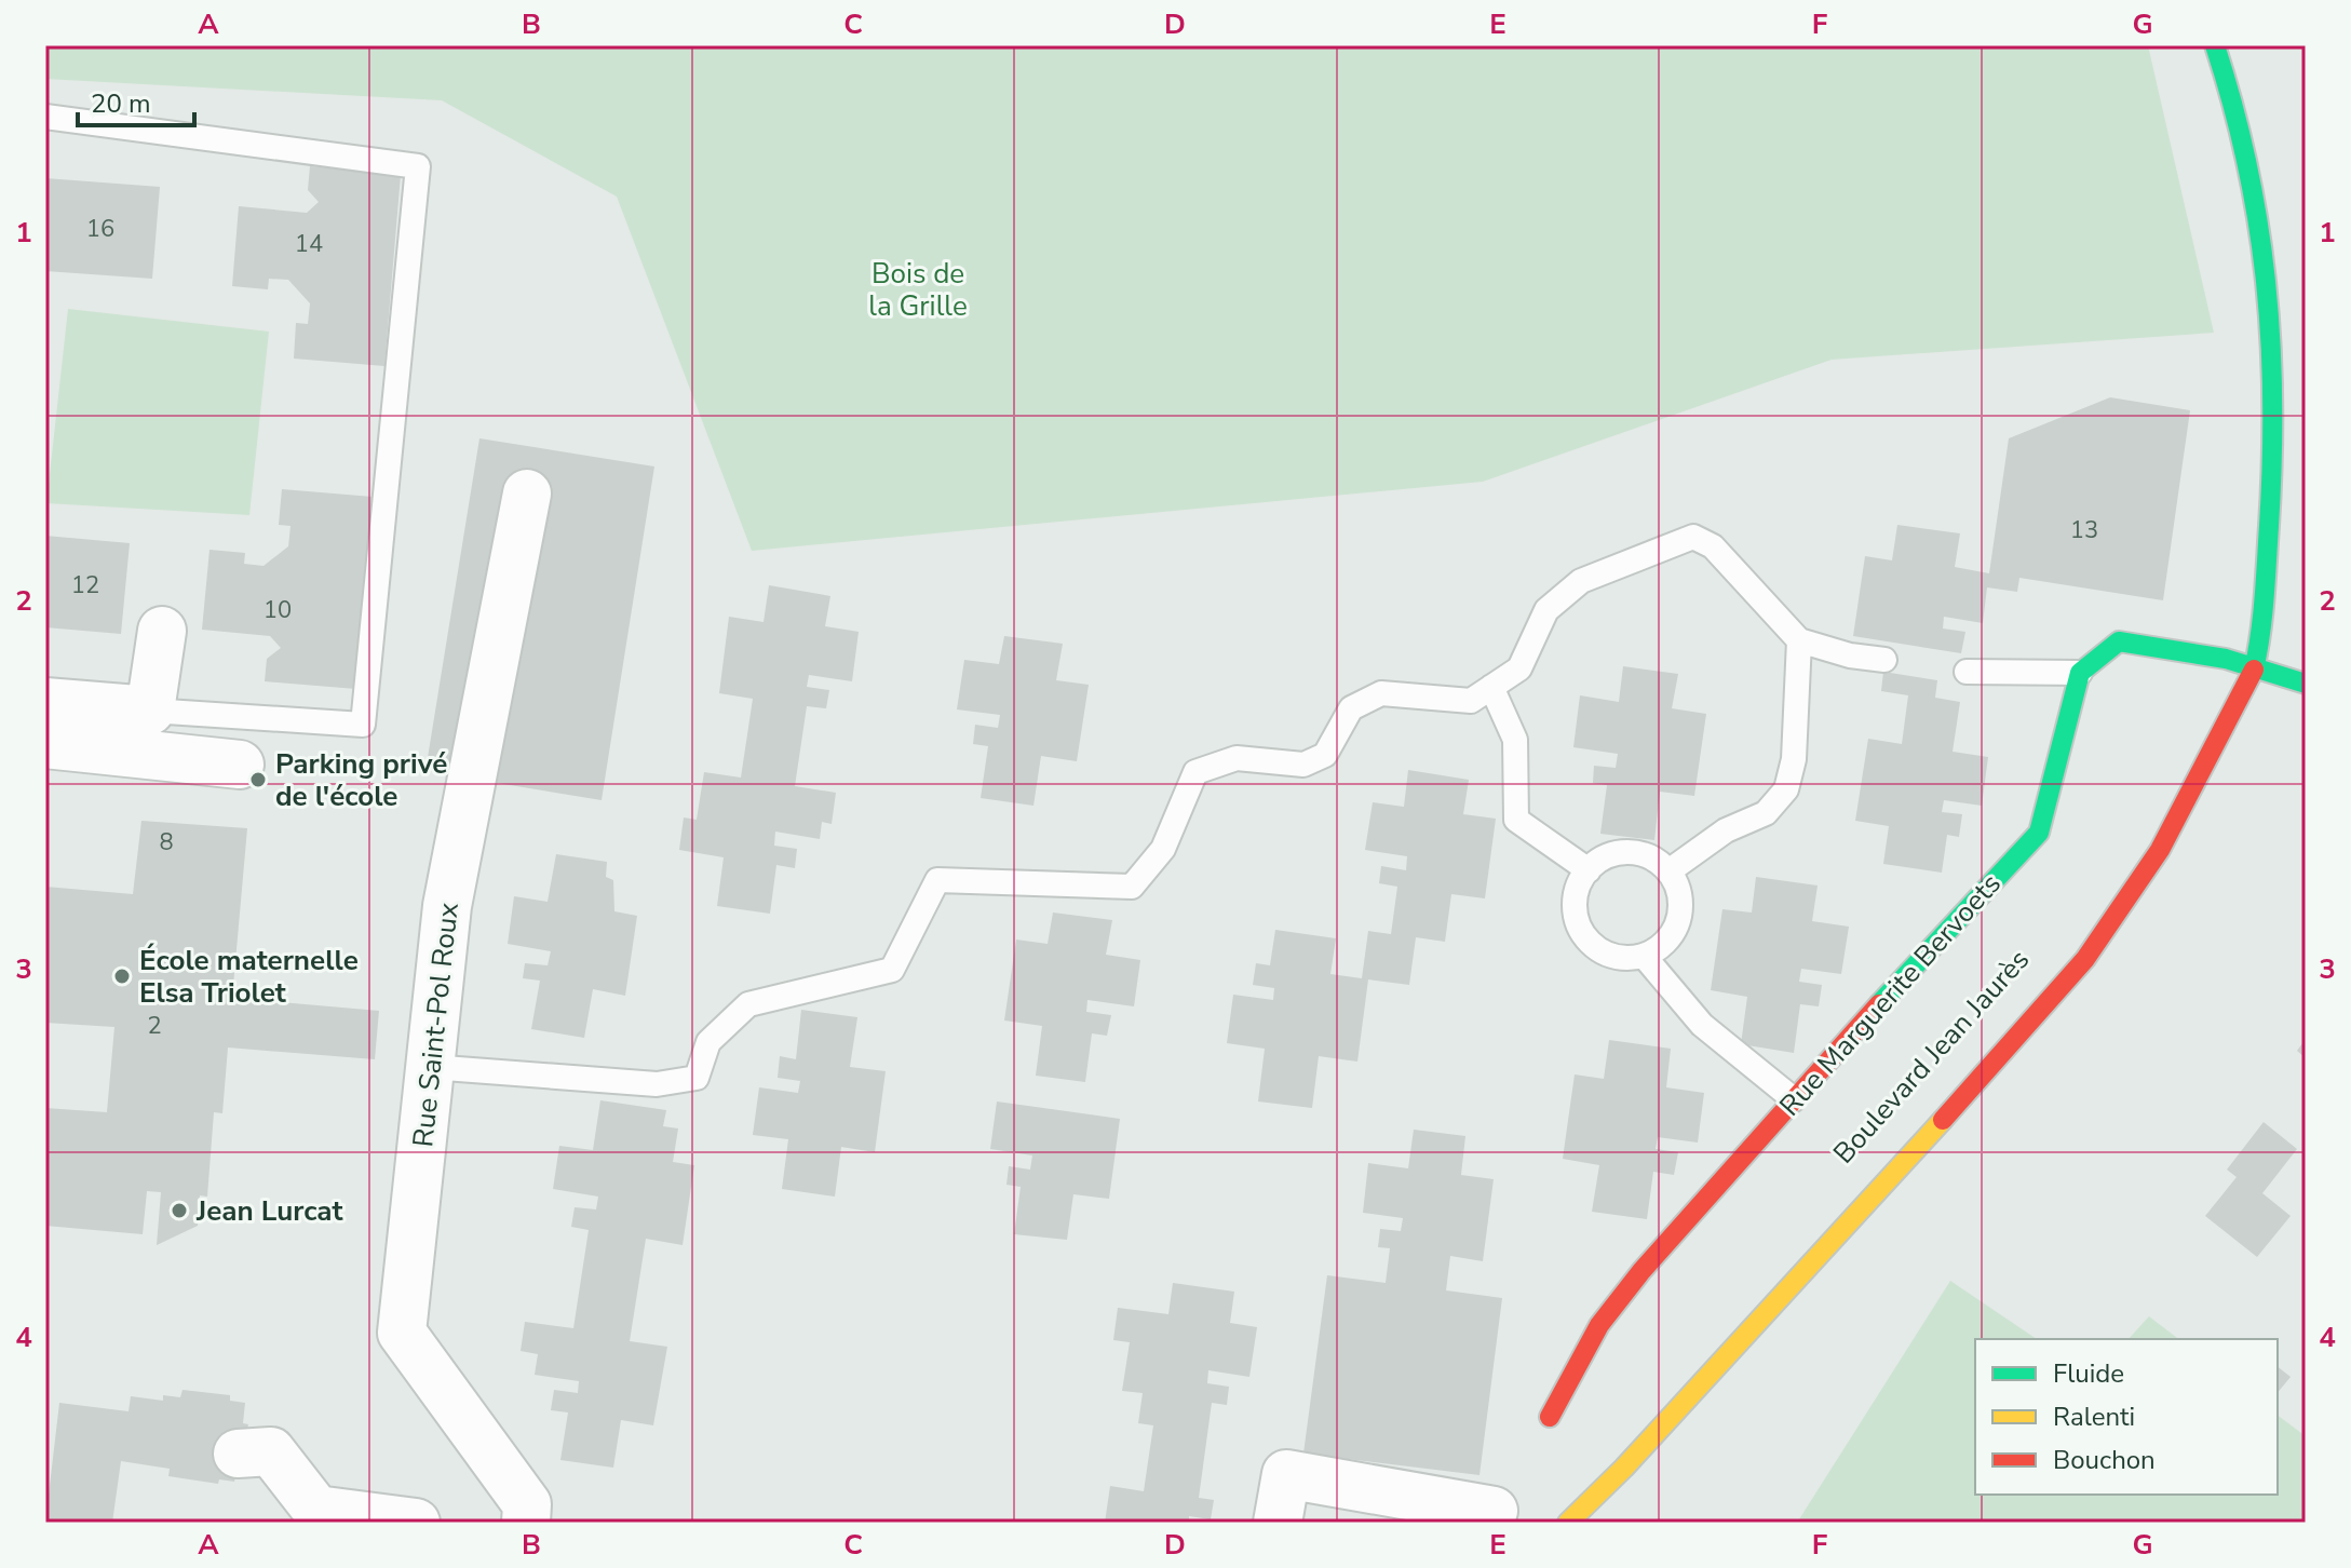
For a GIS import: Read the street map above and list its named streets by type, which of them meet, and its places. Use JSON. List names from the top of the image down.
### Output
{
  "streets": {
    "street": ["Rue Marguerite Bervoets", "Rue Saint-Pol Roux", "Boulevard Jean Jaurès"]
  },
  "parks": ["Bois de la Grille"],
  "places": ["Parking privé de l'école", "École maternelle Elsa Triolet", "Jean Lurcat"],
  "house_numbers": [
    "16",
    "14",
    "13",
    "12",
    "10",
    "8",
    "2"
  ],
  "legend": ["Fluide", "Ralenti", "Bouchon"],
  "scale_bar": "20 m",
  "grid": {
    "columns": [
      "A",
      "B",
      "C",
      "D",
      "E",
      "F",
      "G"
    ],
    "rows": [
      "1",
      "2",
      "3",
      "4"
    ]
  }
}
